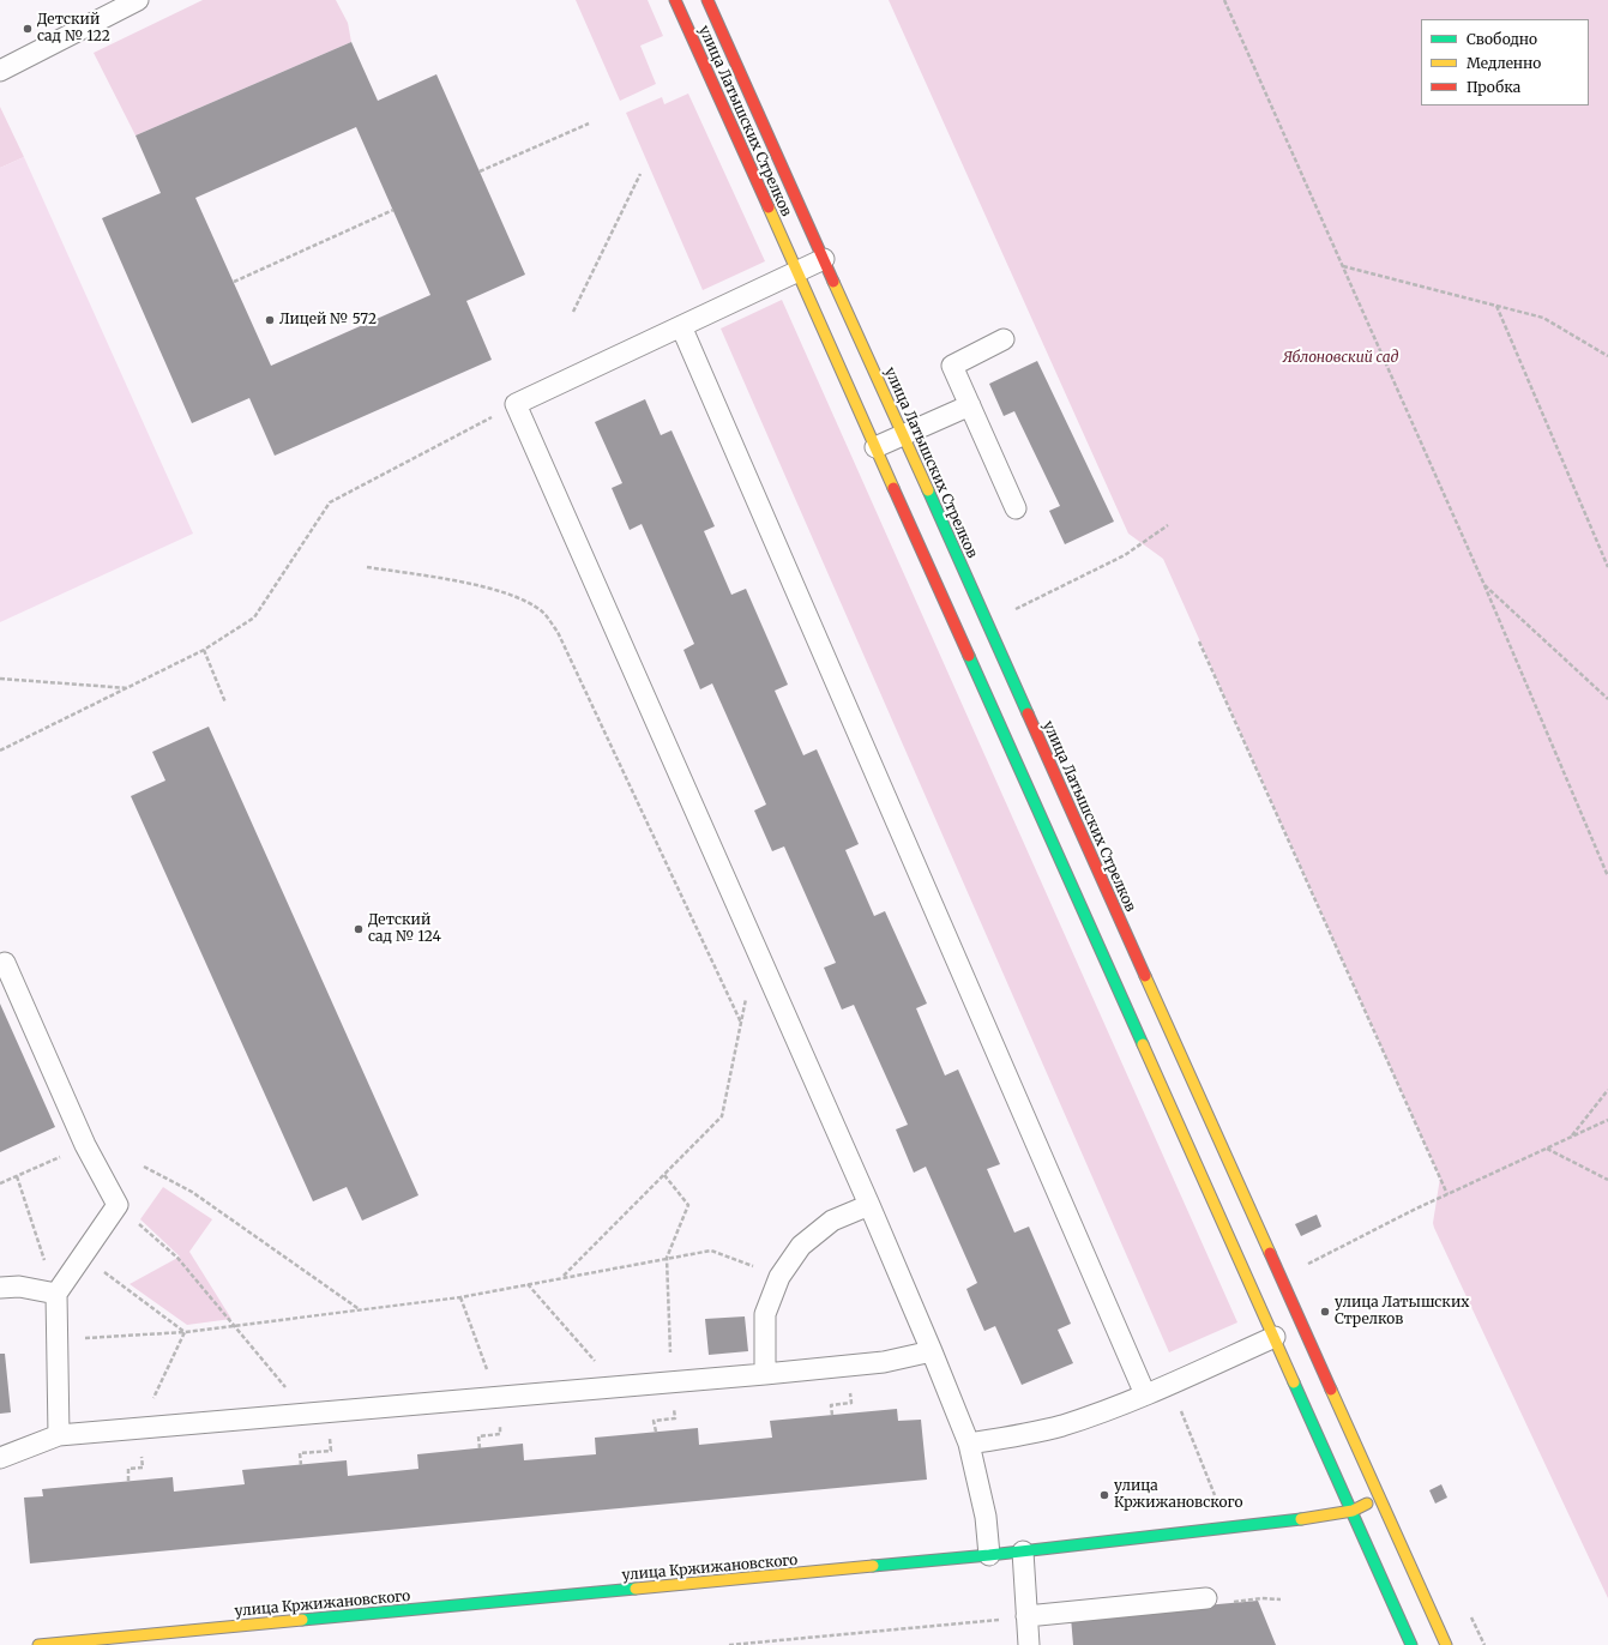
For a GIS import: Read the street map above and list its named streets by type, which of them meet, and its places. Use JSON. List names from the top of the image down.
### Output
{
  "streets": {
    "street": ["улица Латышских Стрелков", "улица Кржижановского"]
  },
  "crossings": [
    ["улица Латышских Стрелков", "улица Кржижановского"]
  ],
  "parks": ["Яблоновский сад"],
  "places": [
    "Детский сад № 122",
    "Лицей № 572",
    "Детский сад № 124",
    "улица Латышских Стрелков",
    "улица Кржижановского"
  ],
  "legend": ["Свободно", "Медленно", "Пробка"]
}
